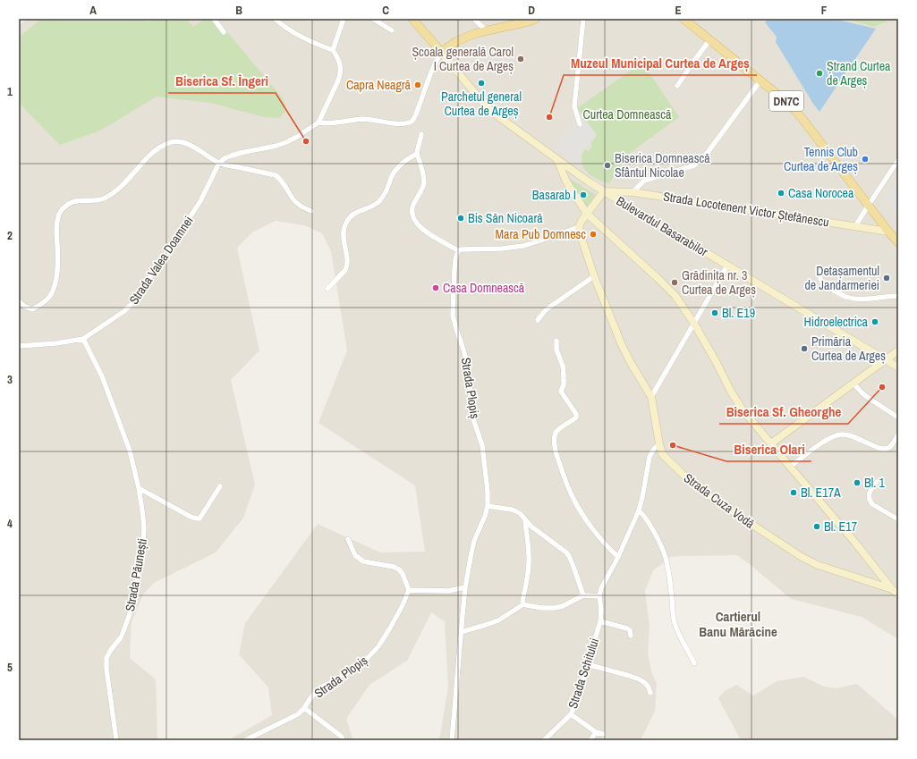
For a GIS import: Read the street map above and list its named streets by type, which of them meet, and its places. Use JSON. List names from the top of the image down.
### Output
{
  "streets": {
    "main road": ["DN7C"],
    "street": [
      "Strada Locotenent Victor Ștefănescu",
      "Bulevardul Basarabilor",
      "Strada Valea Doamnei",
      "Strada Plopiș",
      "Strada Cuza Vodă",
      "Strada Păunești",
      "Strada Schitului"
    ]
  },
  "crossings": [
    ["DN7C", "Strada Locotenent Victor Ștefănescu"],
    ["Strada Locotenent Victor Ștefănescu", "Bulevardul Basarabilor"],
    ["Strada Valea Doamnei", "Strada Păunești"],
    ["Strada Cuza Vodă", "Strada Schitului"]
  ],
  "districts": ["Cartierul Banu Mărăcine"],
  "parks": ["Curtea Domnească"],
  "places": [
    "Școala generală Carol I Curtea de Argeș",
    "Ștrand Curtea de Argeș",
    "Parchetul general Curtea de Argeș",
    "Capra Neagră",
    "Muzeul Municipal Curtea de Argeș",
    "Biserica Sf. Îngeri",
    "Tennis Club Curtea de Argeș",
    "Biserica Domnească Sfântul Nicolae",
    "Casa Norocea",
    "Basarab I",
    "Bis Săn Nicoară",
    "Mara Pub Domnesc",
    "Detașamentul de Jandarmeriei",
    "Grădinița nr. 3 Curtea de Argeș",
    "Casa Domnească",
    "Bl. E19",
    "Hidroelectrica",
    "Primăria Curtea de Argeș",
    "Biserica Sf. Gheorghe",
    "Biserica Olari",
    "Bl. 1",
    "Bl. E17A",
    "Bl. E17"
  ],
  "grid": {
    "columns": [
      "A",
      "B",
      "C",
      "D",
      "E",
      "F"
    ],
    "rows": [
      "1",
      "2",
      "3",
      "4",
      "5"
    ]
  }
}
